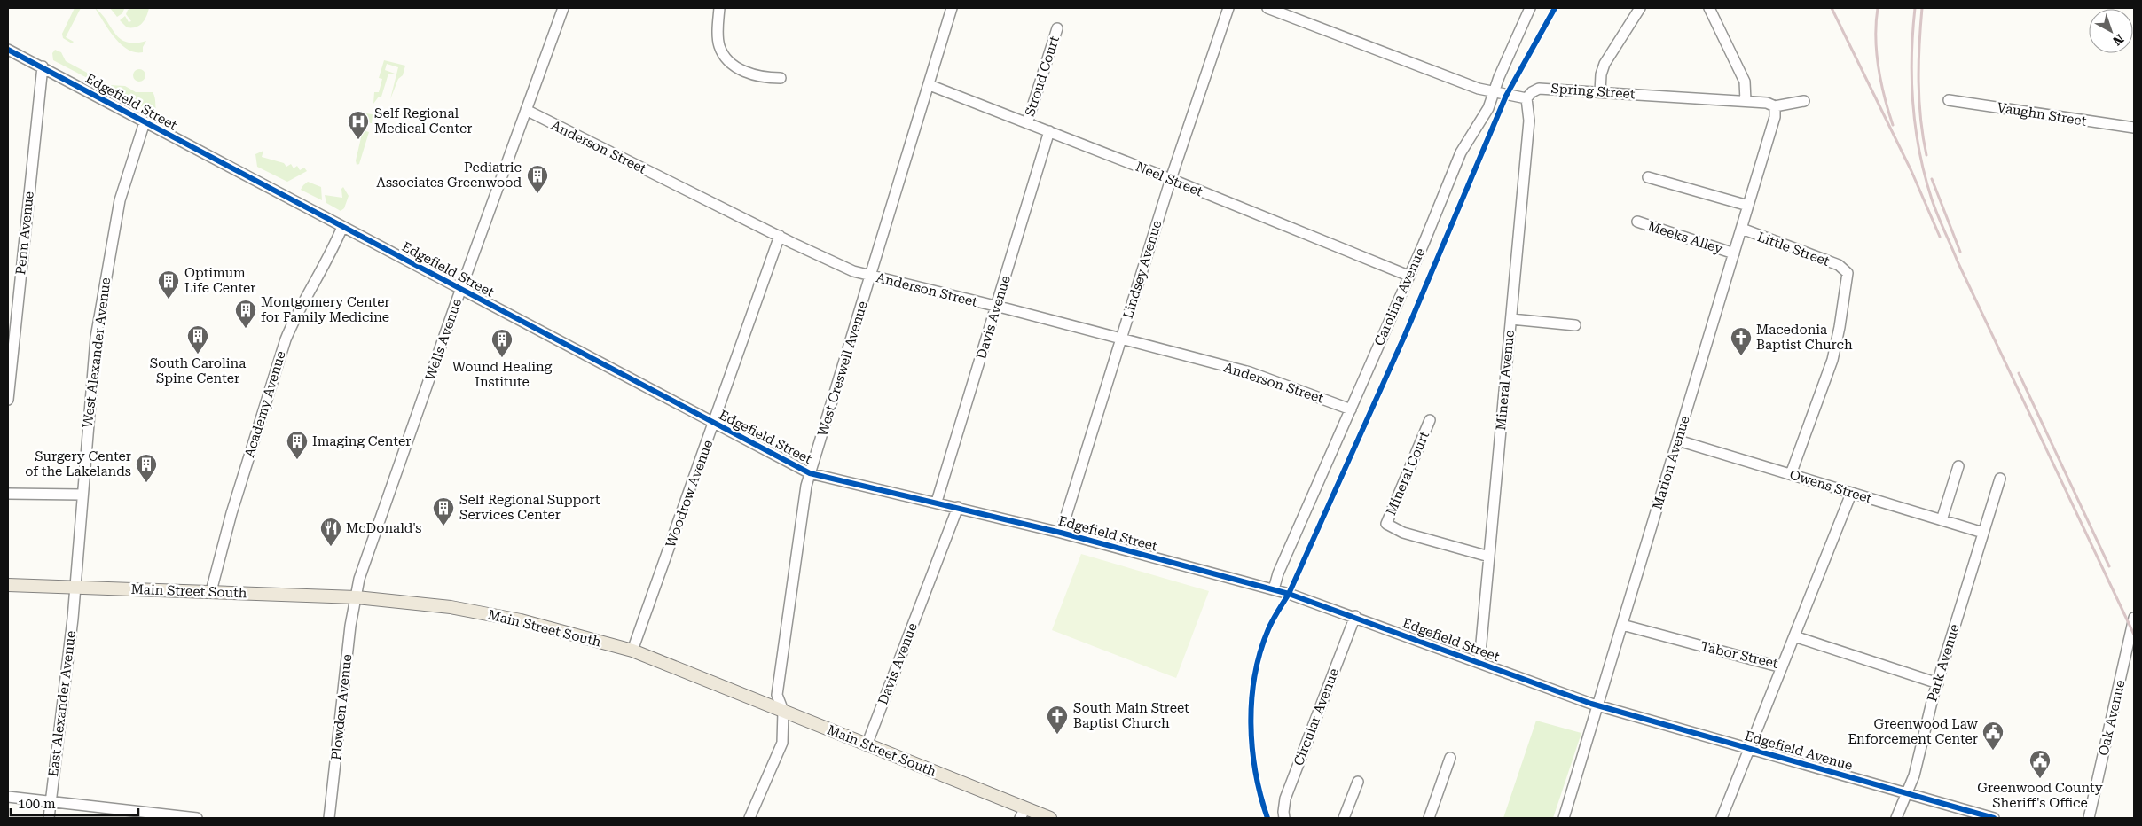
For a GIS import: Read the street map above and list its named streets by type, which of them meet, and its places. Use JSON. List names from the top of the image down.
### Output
{
  "streets": {
    "main road": ["Main Street South"],
    "street": [
      "Stroud Court",
      "Spring Street",
      "Edgefield Street",
      "Vaughn Street",
      "Anderson Street",
      "Neel Street",
      "Penn Avenue",
      "Meeks Alley",
      "Little Street",
      "Lindsey Avenue",
      "Carolina Avenue",
      "Davis Avenue",
      "Wells Avenue",
      "West Alexander Avenue",
      "West Creswell Avenue",
      "Mineral Avenue",
      "Academy Avenue",
      "Marion Avenue",
      "Mineral Court",
      "Owens Street",
      "Woodrow Avenue",
      "Tabor Street",
      "Park Avenue",
      "East Alexander Avenue",
      "Plowden Avenue",
      "Circular Avenue",
      "Oak Avenue",
      "Edgefield Avenue"
    ]
  },
  "crossings": [
    ["Stroud Court", "Neel Street"],
    ["Spring Street", "Mineral Avenue"],
    ["Spring Street", "Marion Avenue"],
    ["Edgefield Street", "Penn Avenue"],
    ["Edgefield Street", "Lindsey Avenue"],
    ["Edgefield Street", "Carolina Avenue"],
    ["Edgefield Street", "Davis Avenue"],
    ["Edgefield Street", "Wells Avenue"],
    ["Edgefield Street", "West Alexander Avenue"],
    ["Edgefield Street", "West Creswell Avenue"],
    ["Edgefield Street", "Mineral Avenue"],
    ["Edgefield Street", "Academy Avenue"],
    ["Edgefield Street", "Marion Avenue"],
    ["Edgefield Street", "Woodrow Avenue"],
    ["Edgefield Street", "Circular Avenue"],
    ["Edgefield Street", "Edgefield Avenue"],
    ["Anderson Street", "Lindsey Avenue"],
    ["Anderson Street", "Carolina Avenue"],
    ["Anderson Street", "Davis Avenue"],
    ["Anderson Street", "Wells Avenue"],
    ["Anderson Street", "West Creswell Avenue"],
    ["Anderson Street", "Woodrow Avenue"],
    ["Neel Street", "Lindsey Avenue"],
    ["Neel Street", "Carolina Avenue"],
    ["Neel Street", "Davis Avenue"],
    ["Neel Street", "West Creswell Avenue"],
    ["Meeks Alley", "Marion Avenue"],
    ["Little Street", "Marion Avenue"],
    ["Little Street", "Owens Street"],
    ["Davis Avenue", "Main Street South"],
    ["Wells Avenue", "Main Street South"],
    ["Wells Avenue", "Plowden Avenue"],
    ["West Alexander Avenue", "Main Street South"],
    ["West Alexander Avenue", "East Alexander Avenue"],
    ["West Creswell Avenue", "Main Street South"],
    ["Mineral Avenue", "Mineral Court"],
    ["Academy Avenue", "Main Street South"],
    ["Marion Avenue", "Owens Street"],
    ["Marion Avenue", "Tabor Street"],
    ["Marion Avenue", "Edgefield Avenue"],
    ["Owens Street", "Tabor Street"],
    ["Owens Street", "Park Avenue"],
    ["Woodrow Avenue", "Main Street South"],
    ["Main Street South", "East Alexander Avenue"],
    ["Main Street South", "Plowden Avenue"],
    ["Park Avenue", "Edgefield Avenue"]
  ],
  "places": {
    "hospital": ["Self Regional Medical Center"],
    "building": [
      "Pediatric Associates Greenwood",
      "Optimum Life Center",
      "Montgomery Center for Family Medicine",
      "South Carolina Spine Center",
      "Wound Healing Institute",
      "Imaging Center",
      "Surgery Center of the Lakelands",
      "Self Regional Support Services Center"
    ],
    "church": ["Macedonia Baptist Church", "South Main Street Baptist Church"],
    "restaurant": ["McDonald's"],
    "public building": ["Greenwood Law Enforcement Center", "Greenwood County Sheriff's Office"]
  },
  "scale_bar": "100 m",
  "north": "bottom right"
}
